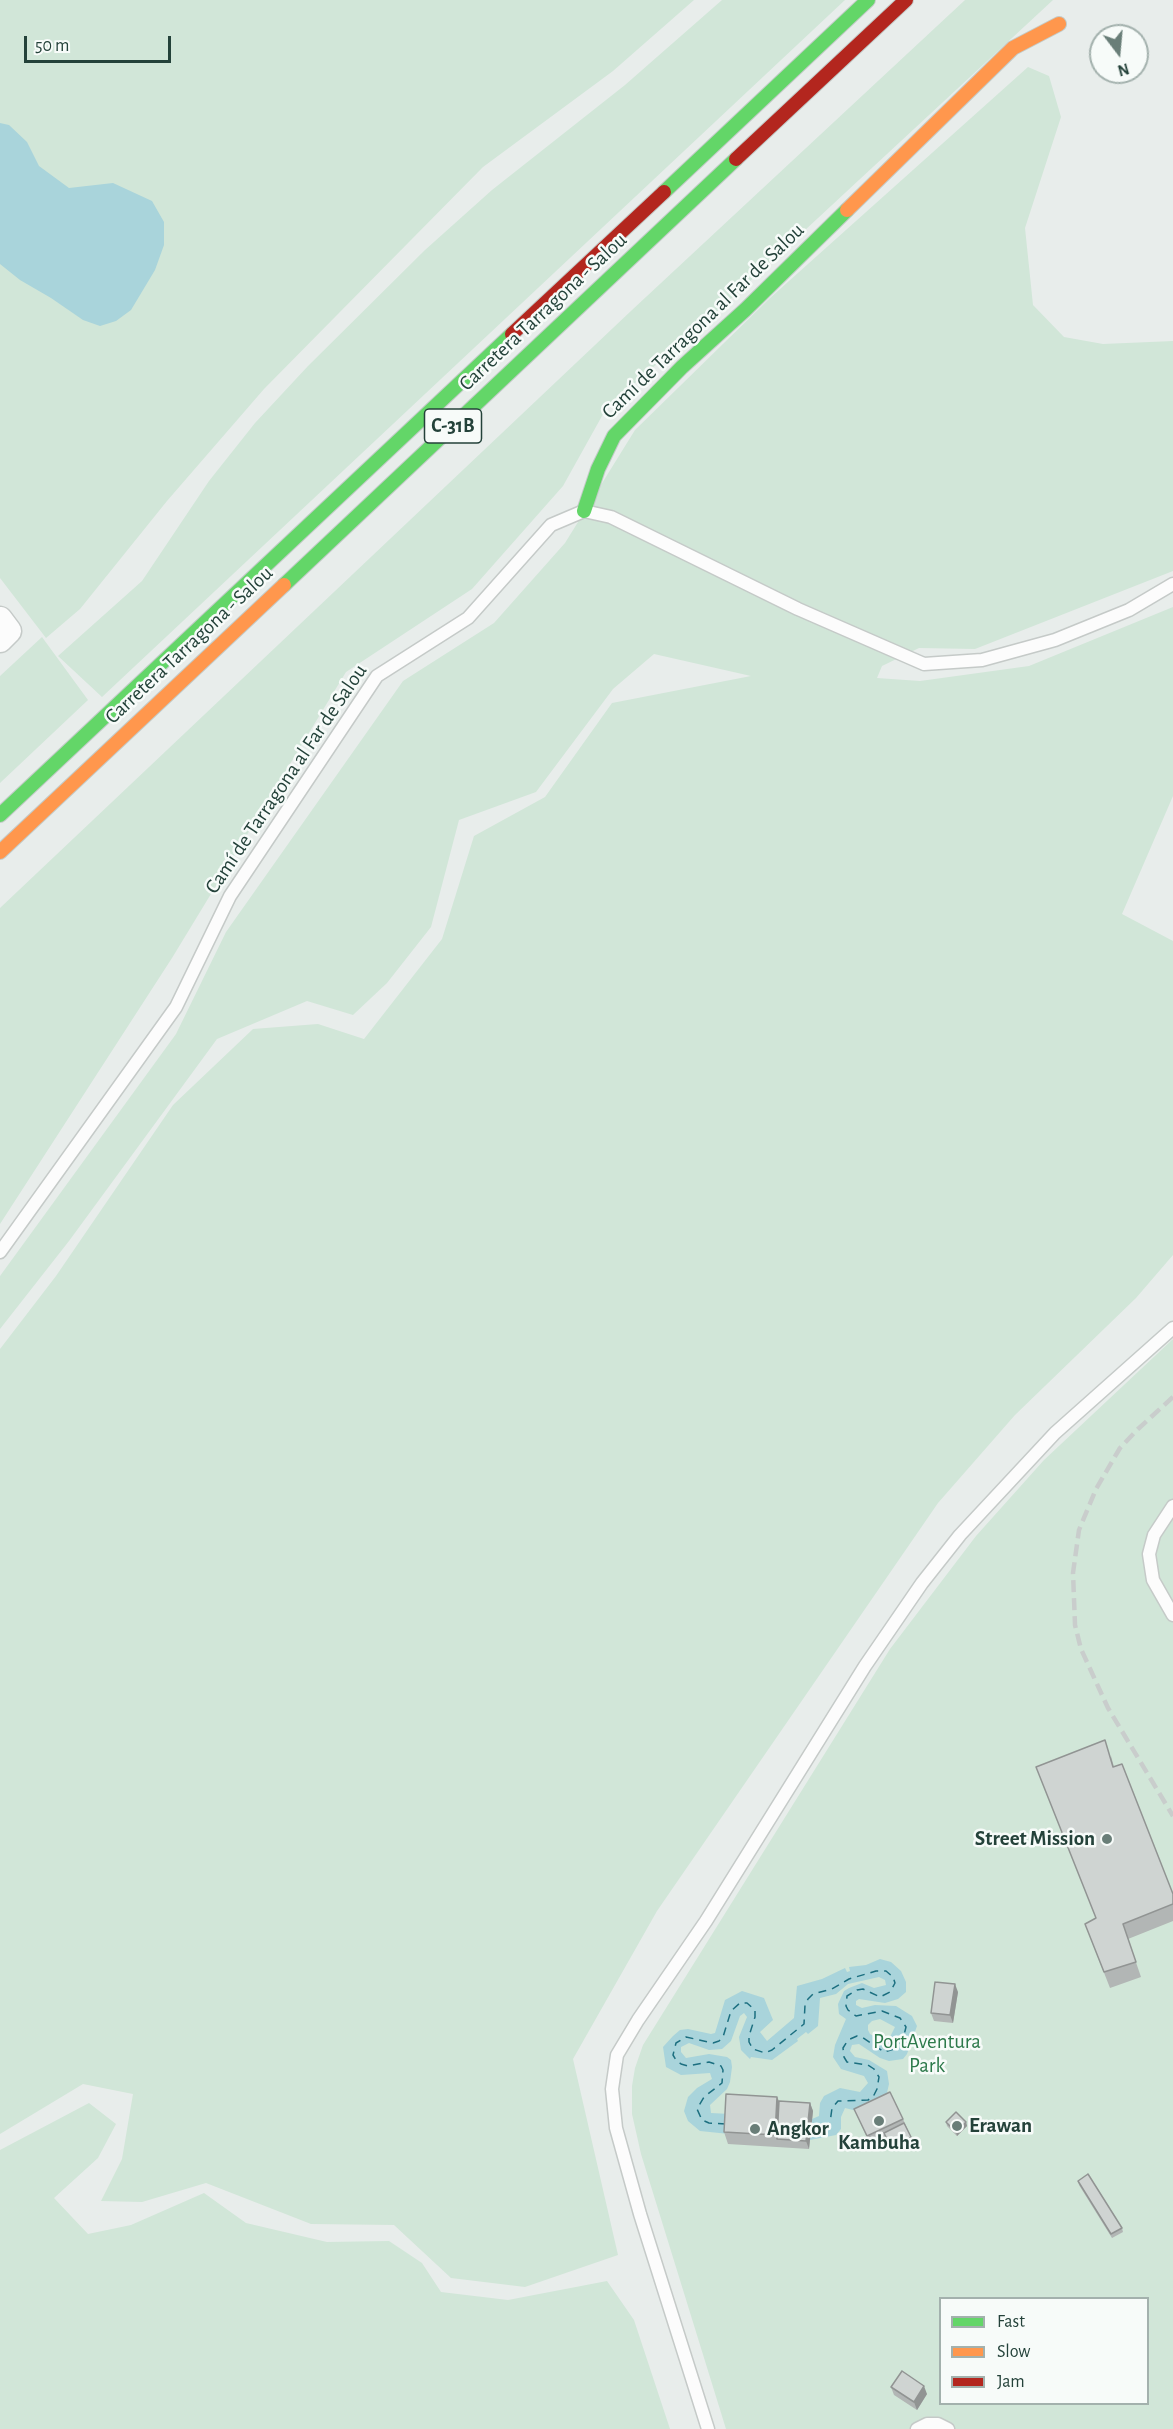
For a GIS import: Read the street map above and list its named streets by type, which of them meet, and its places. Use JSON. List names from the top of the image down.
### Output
{
  "streets": {
    "main road": ["Carretera Tarragona - Salou", "Camí de Tarragona al Far de Salou", "C-31B"]
  },
  "parks": ["PortAventura Park"],
  "places": [
    "Street Mission",
    "Kambuha",
    "Erawan",
    "Angkor"
  ],
  "legend": ["Fast", "Slow", "Jam"],
  "scale_bar": "50 m",
  "north": "bottom"
}
